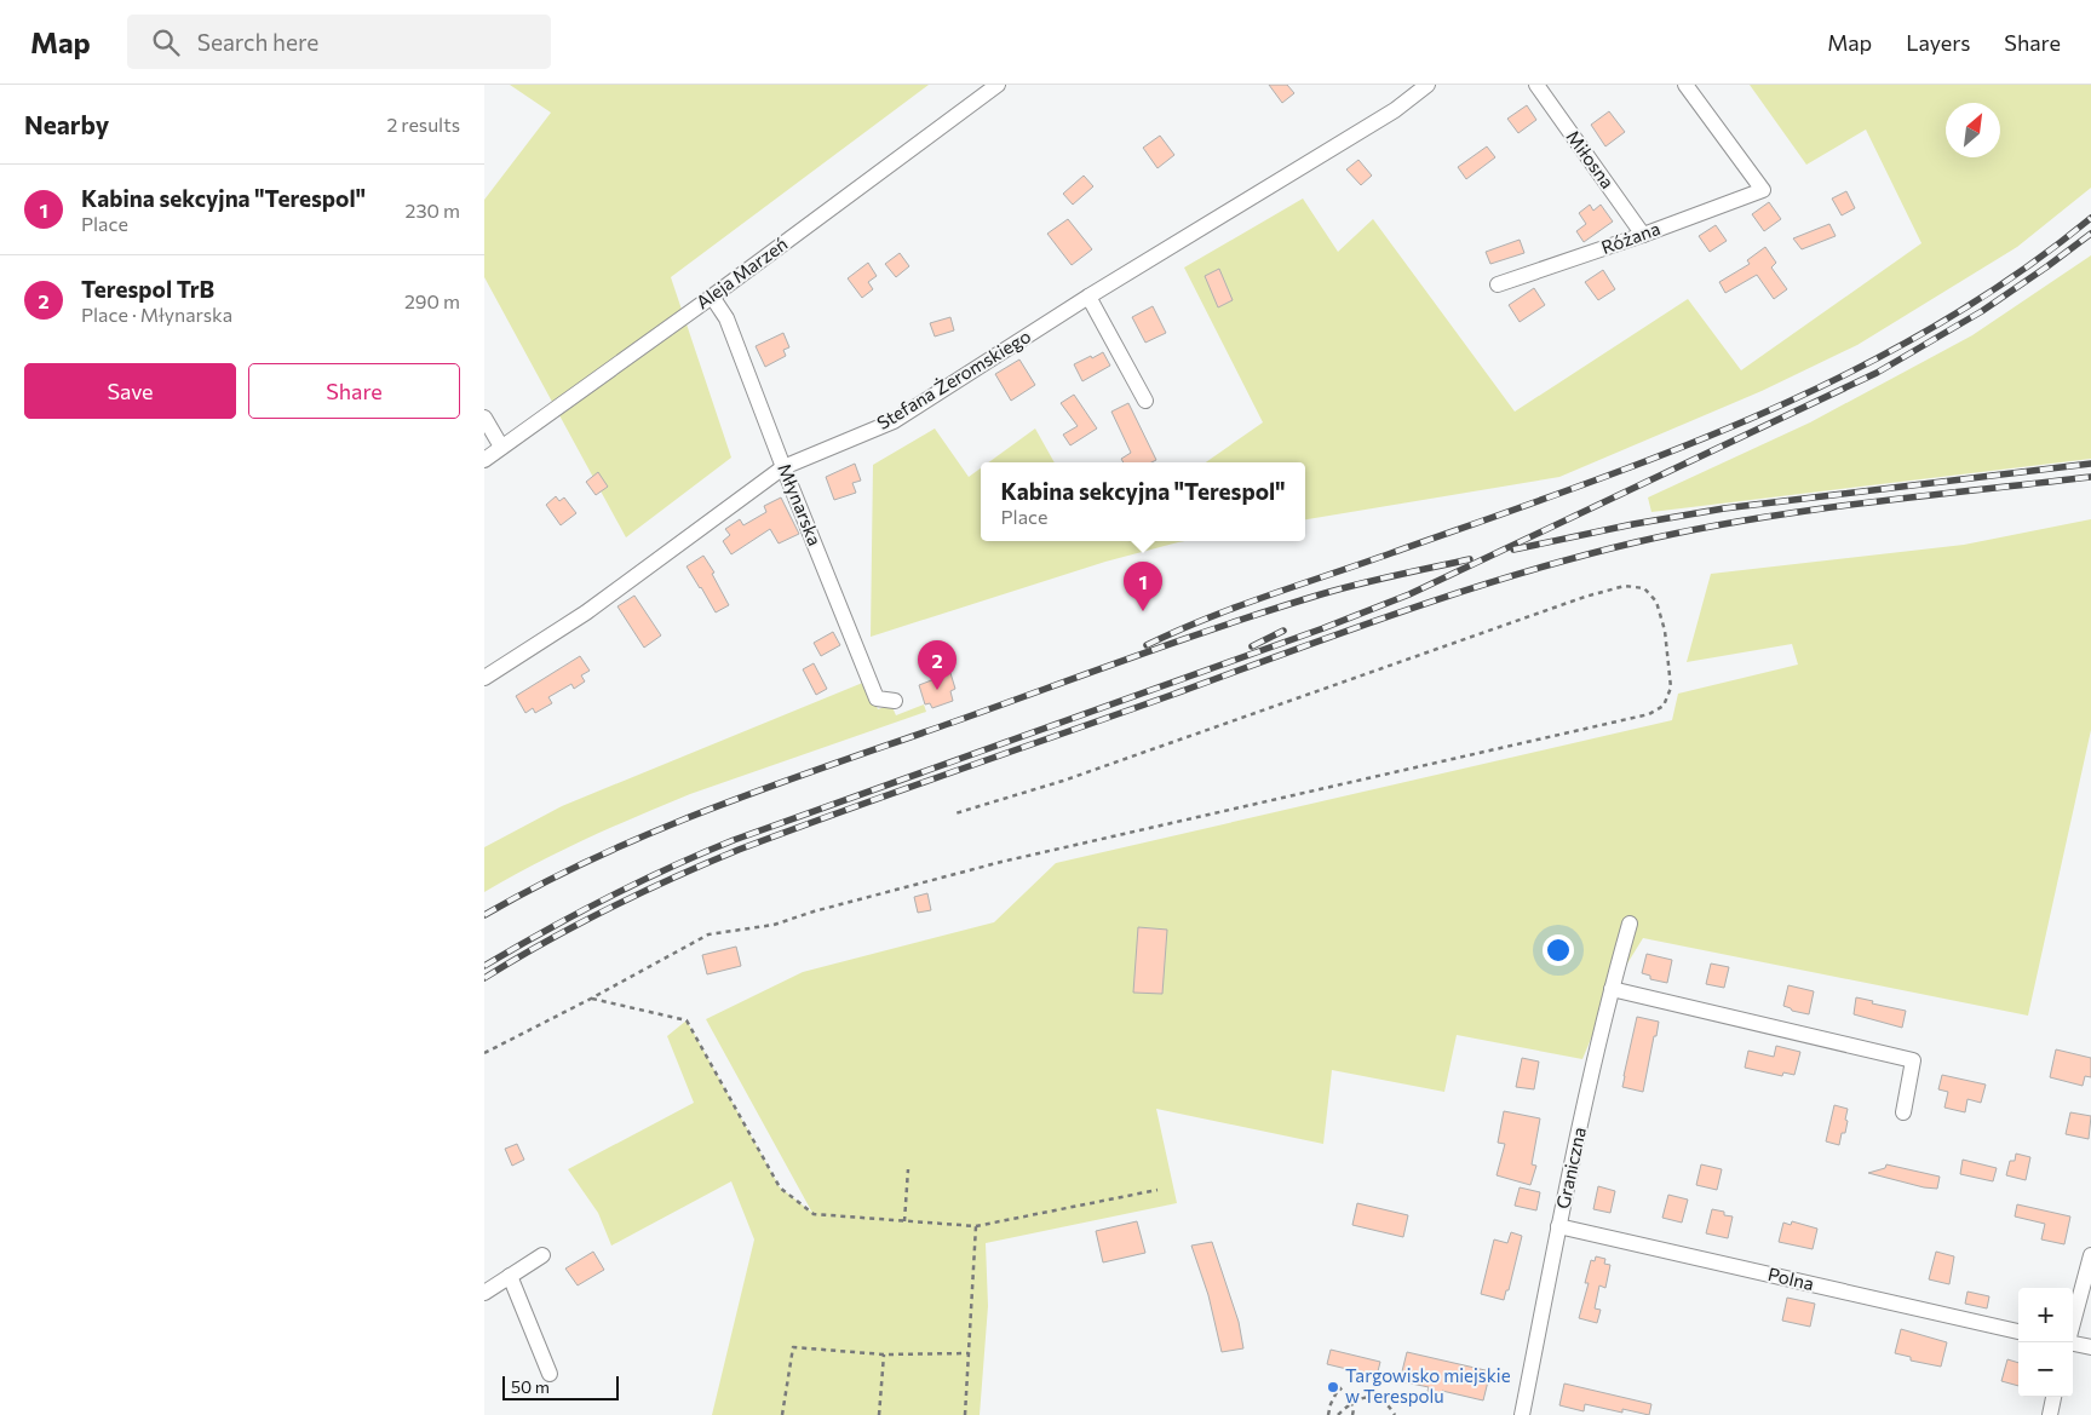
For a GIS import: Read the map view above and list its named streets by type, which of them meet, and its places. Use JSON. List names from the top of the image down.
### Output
{
  "streets": {
    "street": [
      "Miłosna",
      "Różana",
      "Aleja Marzeń",
      "Stefana Żeromskiego",
      "Młynarska",
      "Graniczna",
      "Polna"
    ]
  },
  "crossings": [
    ["Miłosna", "Różana"],
    ["Aleja Marzeń", "Młynarska"],
    ["Stefana Żeromskiego", "Młynarska"],
    ["Graniczna", "Polna"]
  ],
  "places": ["Targowisko miejskie w Terespolu"],
  "scale_bar": "50 m",
  "north": "top right",
  "page": {
    "header": "Map",
    "search": "Search here",
    "nav": ["Map", "Layers", "Share"],
    "heading": ["Nearby", "2 results"],
    "list": [
      {
        "mark": "1",
        "name": "Kabina sekcyjna \"Terespol\"",
        "note": "Place",
        "value": "230 m"
      },
      {
        "mark": "2",
        "name": "Terespol TrB",
        "note": "Place · Młynarska",
        "value": "290 m"
      }
    ],
    "buttons": ["Save", "Share"],
    "popup": ["Kabina sekcyjna \"Terespol\"", "Place"],
    "pins": ["1", "2"],
    "map_buttons": ["+", "−"],
    "scale": "50 m"
  }
}
